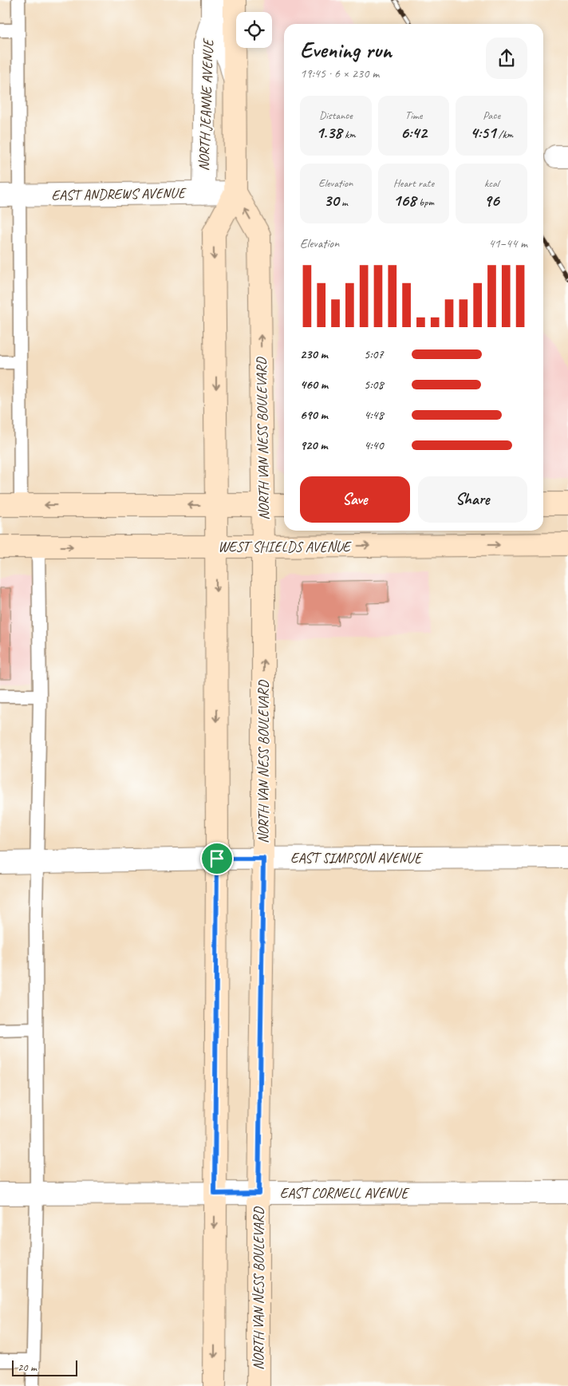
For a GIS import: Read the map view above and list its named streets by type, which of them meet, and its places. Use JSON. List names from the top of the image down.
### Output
{
  "streets": {
    "street": [
      "NORTH JEANNE AVENUE",
      "EAST ANDREWS AVENUE",
      "NORTH VAN NESS BOULEVARD",
      "WEST SHIELDS AVENUE",
      "EAST SIMPSON AVENUE",
      "EAST CORNELL AVENUE"
    ]
  },
  "crossings": [
    ["NORTH JEANNE AVENUE", "EAST ANDREWS AVENUE"],
    ["NORTH JEANNE AVENUE", "NORTH VAN NESS BOULEVARD"],
    ["EAST ANDREWS AVENUE", "NORTH VAN NESS BOULEVARD"],
    ["NORTH VAN NESS BOULEVARD", "WEST SHIELDS AVENUE"],
    ["NORTH VAN NESS BOULEVARD", "EAST SIMPSON AVENUE"],
    ["NORTH VAN NESS BOULEVARD", "EAST CORNELL AVENUE"]
  ],
  "scale_bar": "20 m",
  "page": {
    "heading": ["Evening run", "19:45 · 6 × 230 m"],
    "stats": [
      ["Distance", "1.38 km"],
      ["Time", "6:42"],
      ["Pace", "4:51 /km"],
      ["Elevation", "30 m"],
      ["Heart rate", "168 bpm"],
      ["kcal", "96"]
    ],
    "chart": ["Elevation", "41–44 m"],
    "list": [
      {
        "name": "230 m",
        "note": "5:07"
      },
      {
        "name": "460 m",
        "note": "5:08"
      },
      {
        "name": "690 m",
        "note": "4:48"
      },
      {
        "name": "920 m",
        "note": "4:40"
      }
    ],
    "buttons": ["Save", "Share"],
    "scale": "20 m"
  }
}
